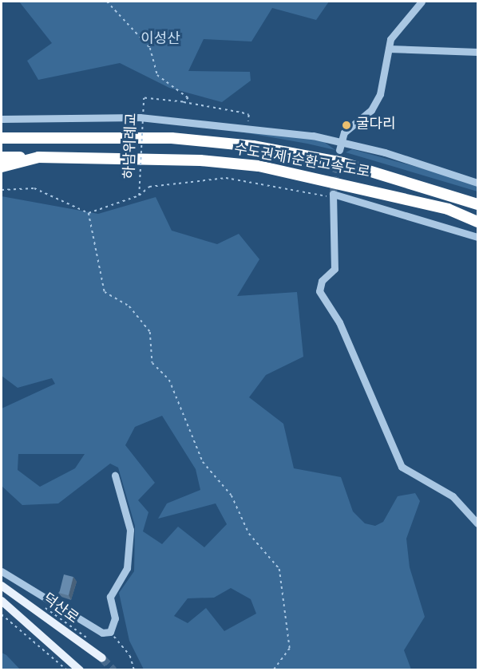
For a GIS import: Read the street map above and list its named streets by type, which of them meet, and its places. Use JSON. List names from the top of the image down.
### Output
{
  "streets": {
    "highway": ["수도권제1순환고속도로"],
    "main road": ["덕산로"],
    "path": ["하남위례교"]
  },
  "parks": ["이성산"],
  "places": ["굴다리"]
}
